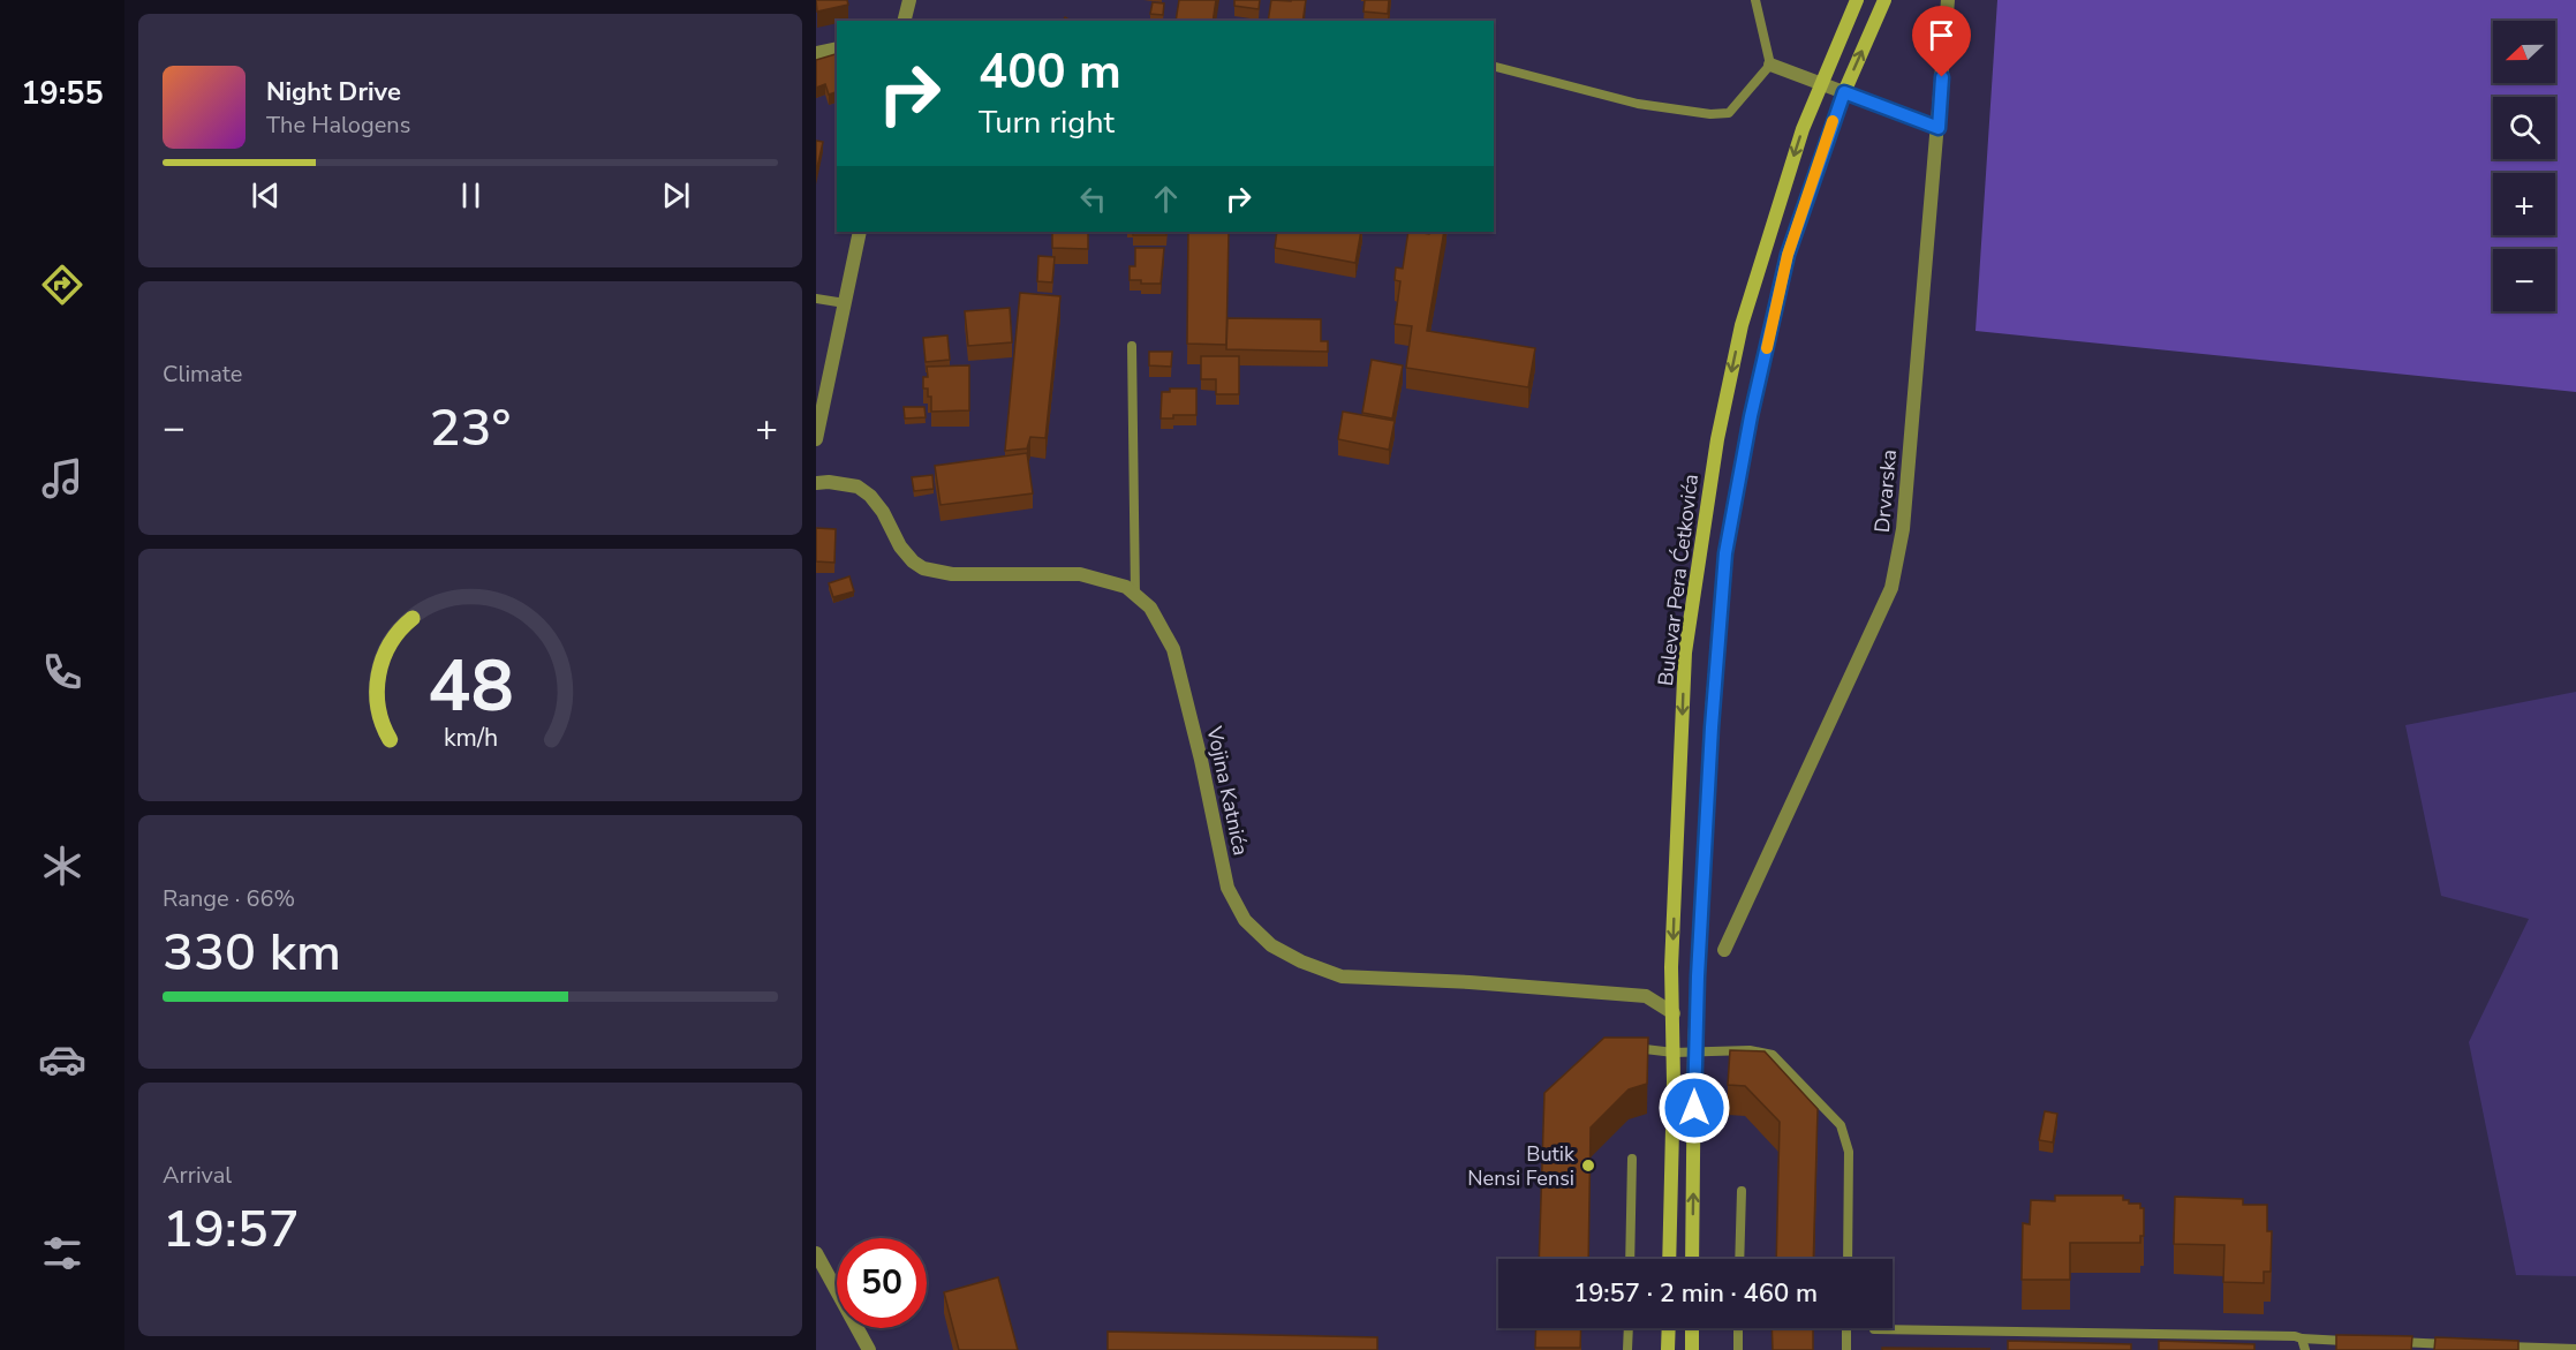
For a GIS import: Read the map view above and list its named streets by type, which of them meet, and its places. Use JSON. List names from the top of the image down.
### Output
{
  "streets": {
    "main road": ["Bulevar Pera Ćetkovića"],
    "street": ["Drvarska", "Vojina Katnića"]
  },
  "crossings": [
    ["Bulevar Pera Ćetkovića", "Vojina Katnića"]
  ],
  "places": ["Butik Nensi Fensi"],
  "north": "left",
  "page": {
    "tabs": "19:55",
    "map_buttons": ["+", "−"],
    "turn": ["400 m", "Turn right"],
    "song": ["Night Drive", "The Halogens"],
    "tile": [
      "Climate",
      ["Range · 66%", "330 km"],
      ["Arrival", "19:57"]
    ],
    "heat": ["−", "23°", "+"],
    "limit": "50",
    "trip": "19:57 · 2 min · 460 m",
    "gauge": ["48", "km/h"]
  }
}
